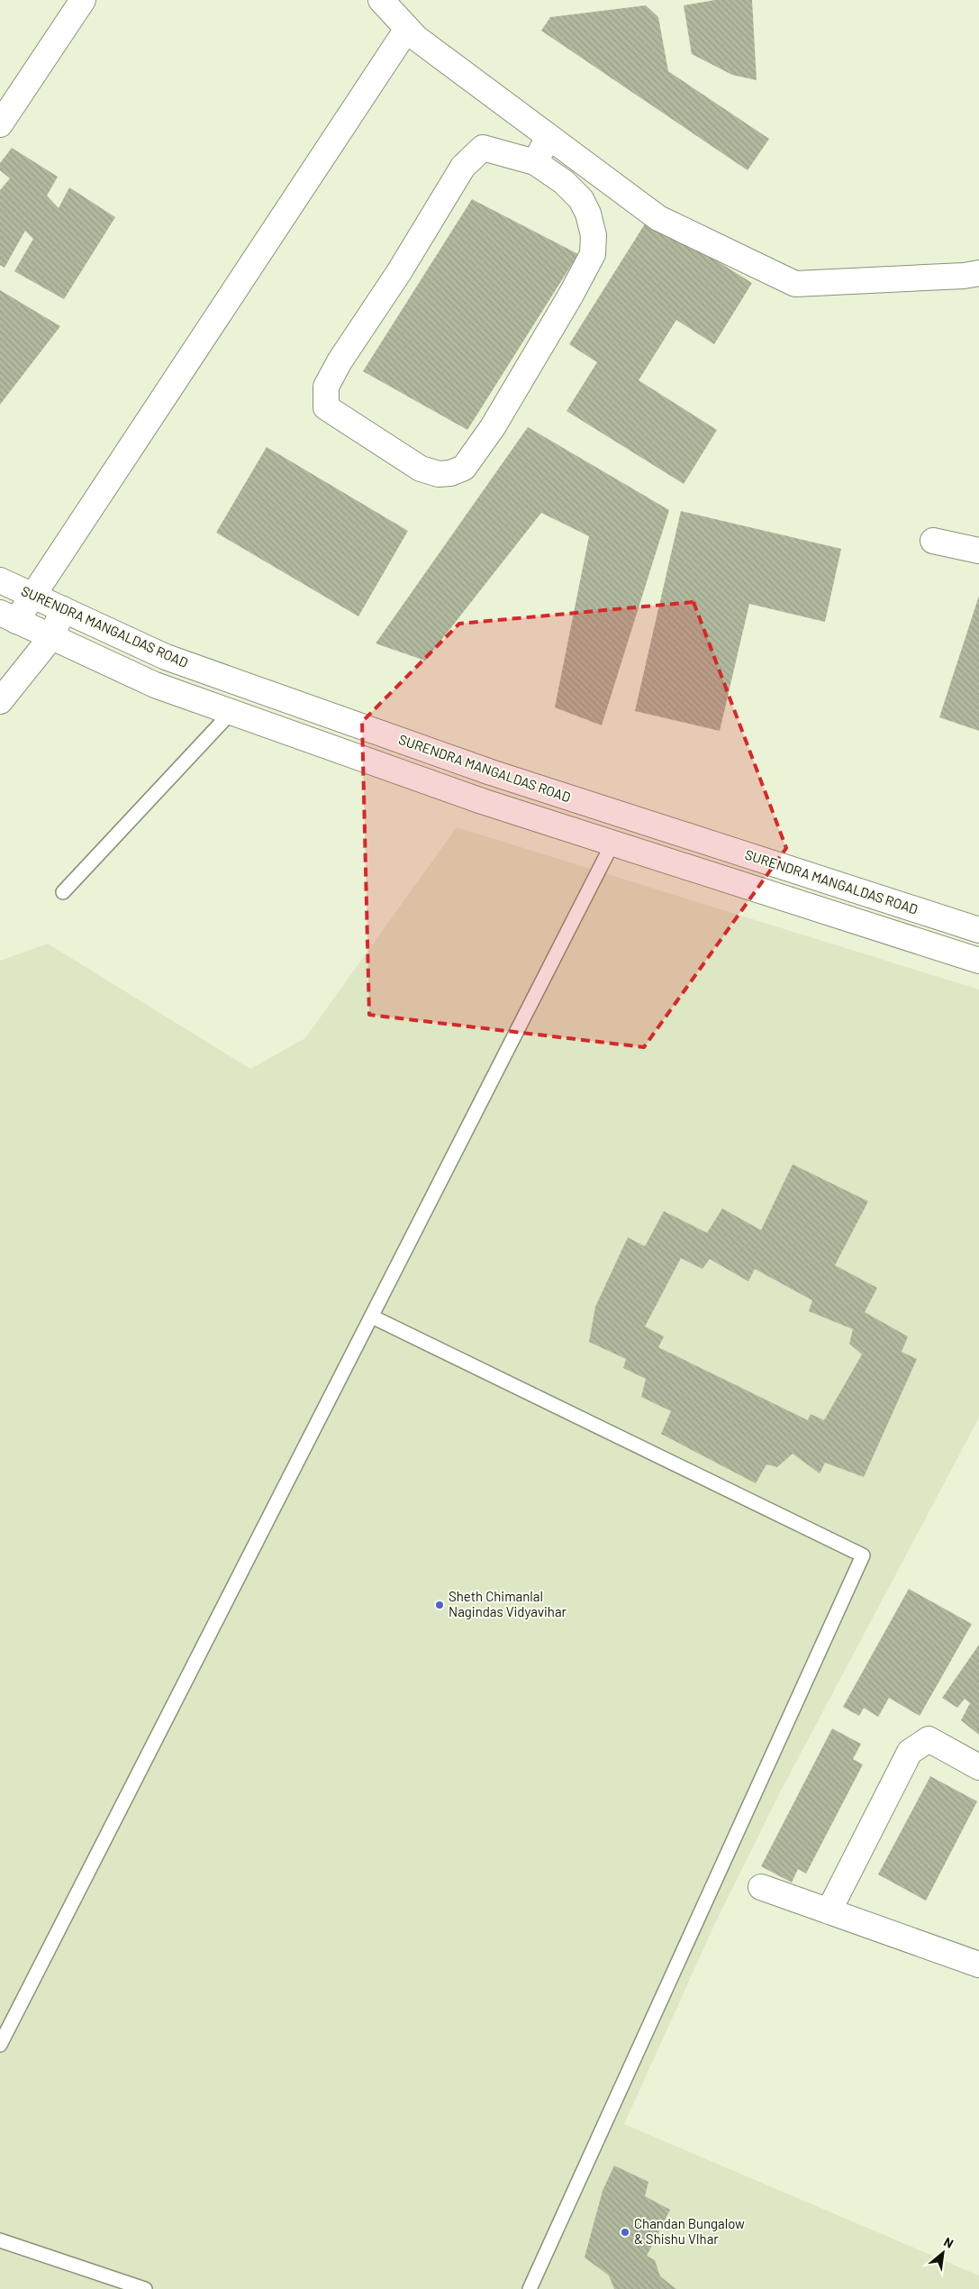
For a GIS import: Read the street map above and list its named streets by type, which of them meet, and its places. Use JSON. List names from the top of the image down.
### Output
{
  "streets": {
    "street": ["SURENDRA MANGALDAS ROAD"]
  },
  "places": ["Sheth Chimanlal Nagindas Vidyavihar", "Chandan Bungalow & Shishu VIhar"],
  "north": "top right"
}
